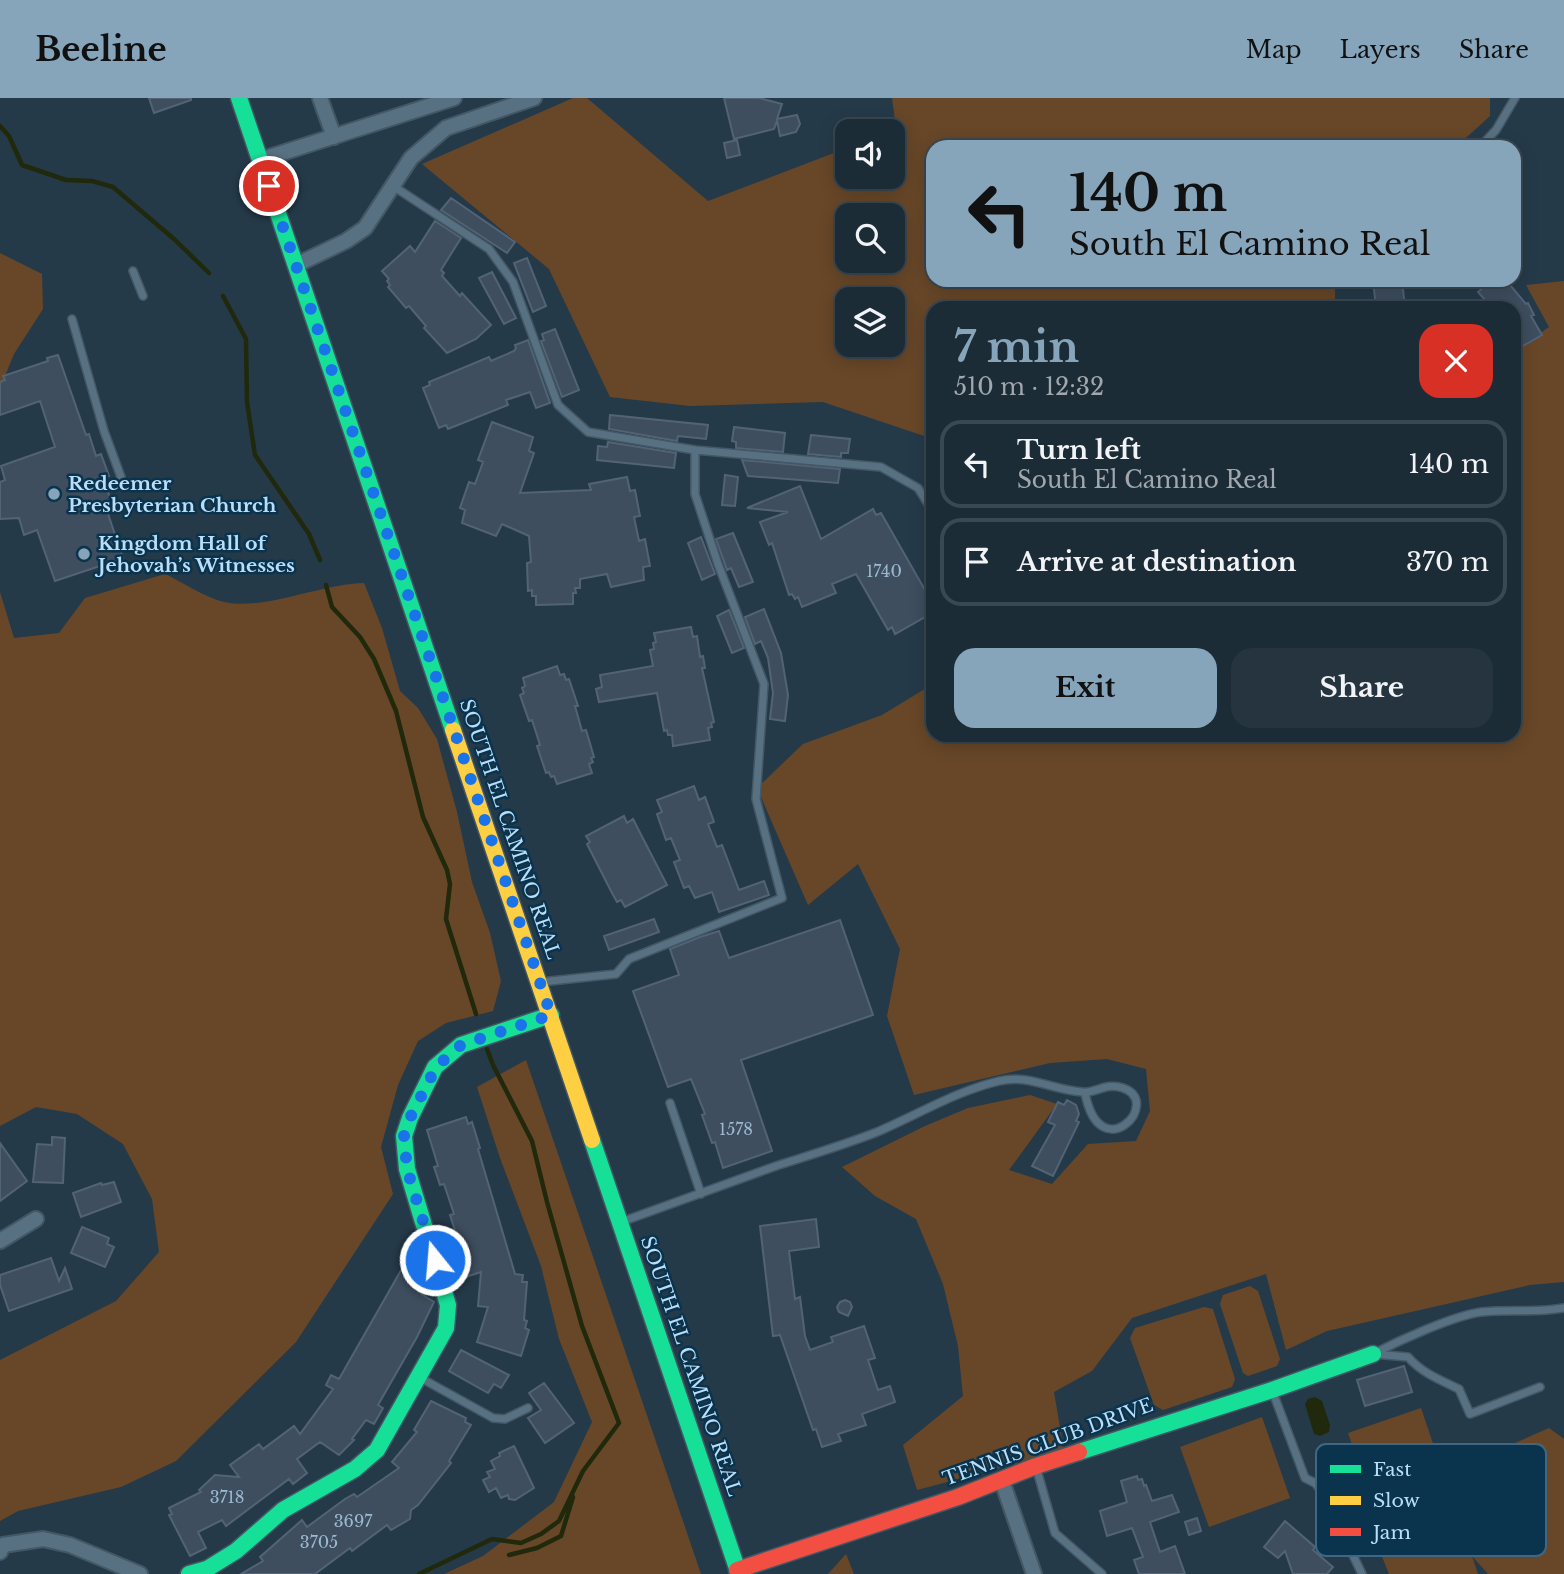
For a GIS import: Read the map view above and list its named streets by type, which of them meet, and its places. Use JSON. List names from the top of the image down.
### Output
{
  "streets": {
    "main road": ["SOUTH EL CAMINO REAL", "TENNIS CLUB DRIVE"]
  },
  "crossings": [
    ["SOUTH EL CAMINO REAL", "TENNIS CLUB DRIVE"]
  ],
  "places": ["Redeemer Presbyterian Church", "Kingdom Hall of Jehovah’s Witnesses"],
  "house_numbers": [
    "1740",
    "1578",
    "3718",
    "3697",
    "3705"
  ],
  "legend": ["Fast", "Slow", "Jam"],
  "page": {
    "header": "Beeline",
    "nav": ["Map", "Layers", "Share"],
    "turn": ["140 m", "South El Camino Real"],
    "heading": ["7 min", "510 m · 12:32"],
    "list": [
      {
        "name": "Turn left",
        "note": "South El Camino Real",
        "value": "140 m"
      },
      {
        "name": "Arrive at destination",
        "value": "370 m"
      }
    ],
    "buttons": ["Exit", "Share"]
  }
}
